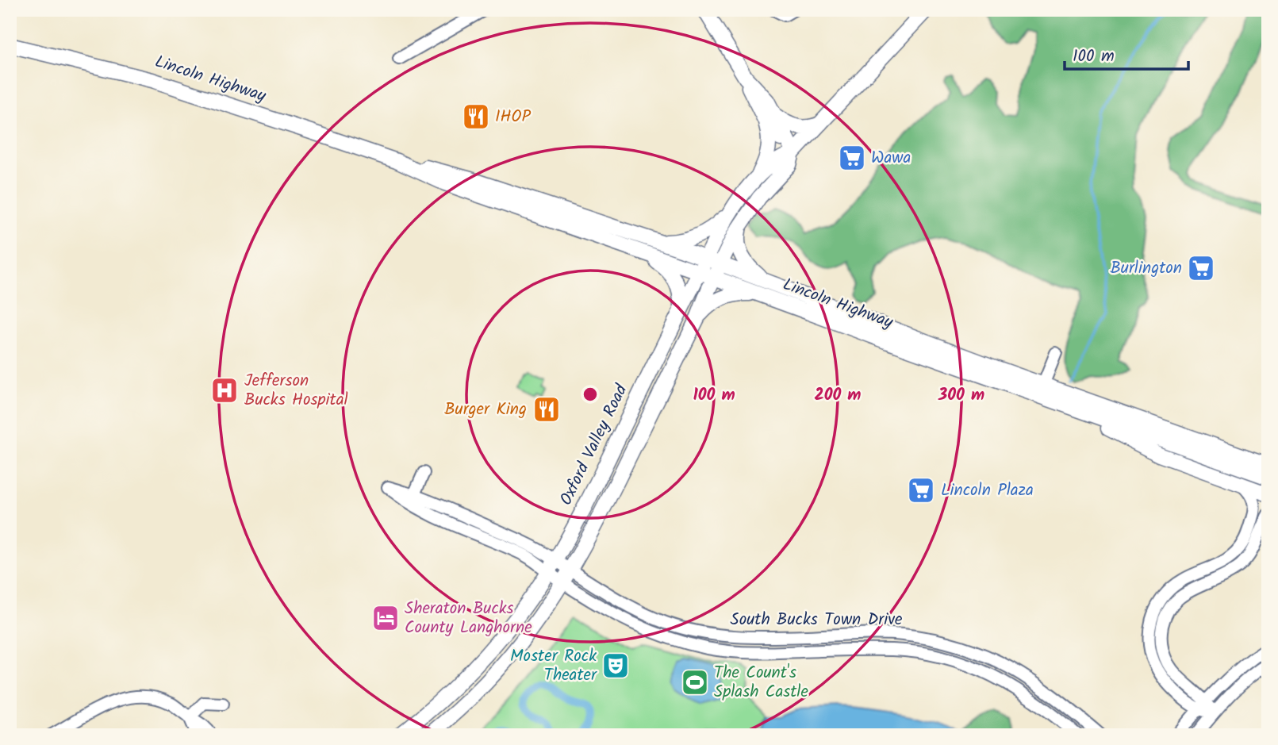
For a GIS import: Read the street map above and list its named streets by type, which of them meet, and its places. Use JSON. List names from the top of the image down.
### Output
{
  "streets": {
    "main road": ["Lincoln Highway", "Oxford Valley Road"],
    "street": ["South Bucks Town Drive"]
  },
  "crossings": [
    ["Lincoln Highway", "Oxford Valley Road"],
    ["Oxford Valley Road", "South Bucks Town Drive"]
  ],
  "places": {
    "restaurant": ["IHOP", "Burger King"],
    "supermarket": ["Wawa", "Burlington", "Lincoln Plaza"],
    "hospital": ["Jefferson Bucks Hospital"],
    "hotel": ["Sheraton Bucks County Langhorne"],
    "theatre": ["Moster Rock Theater"],
    "sports": ["The Count's Splash Castle"]
  },
  "scale_bar": "100 m",
  "rings": ["100 m", "200 m", "300 m"]
}
